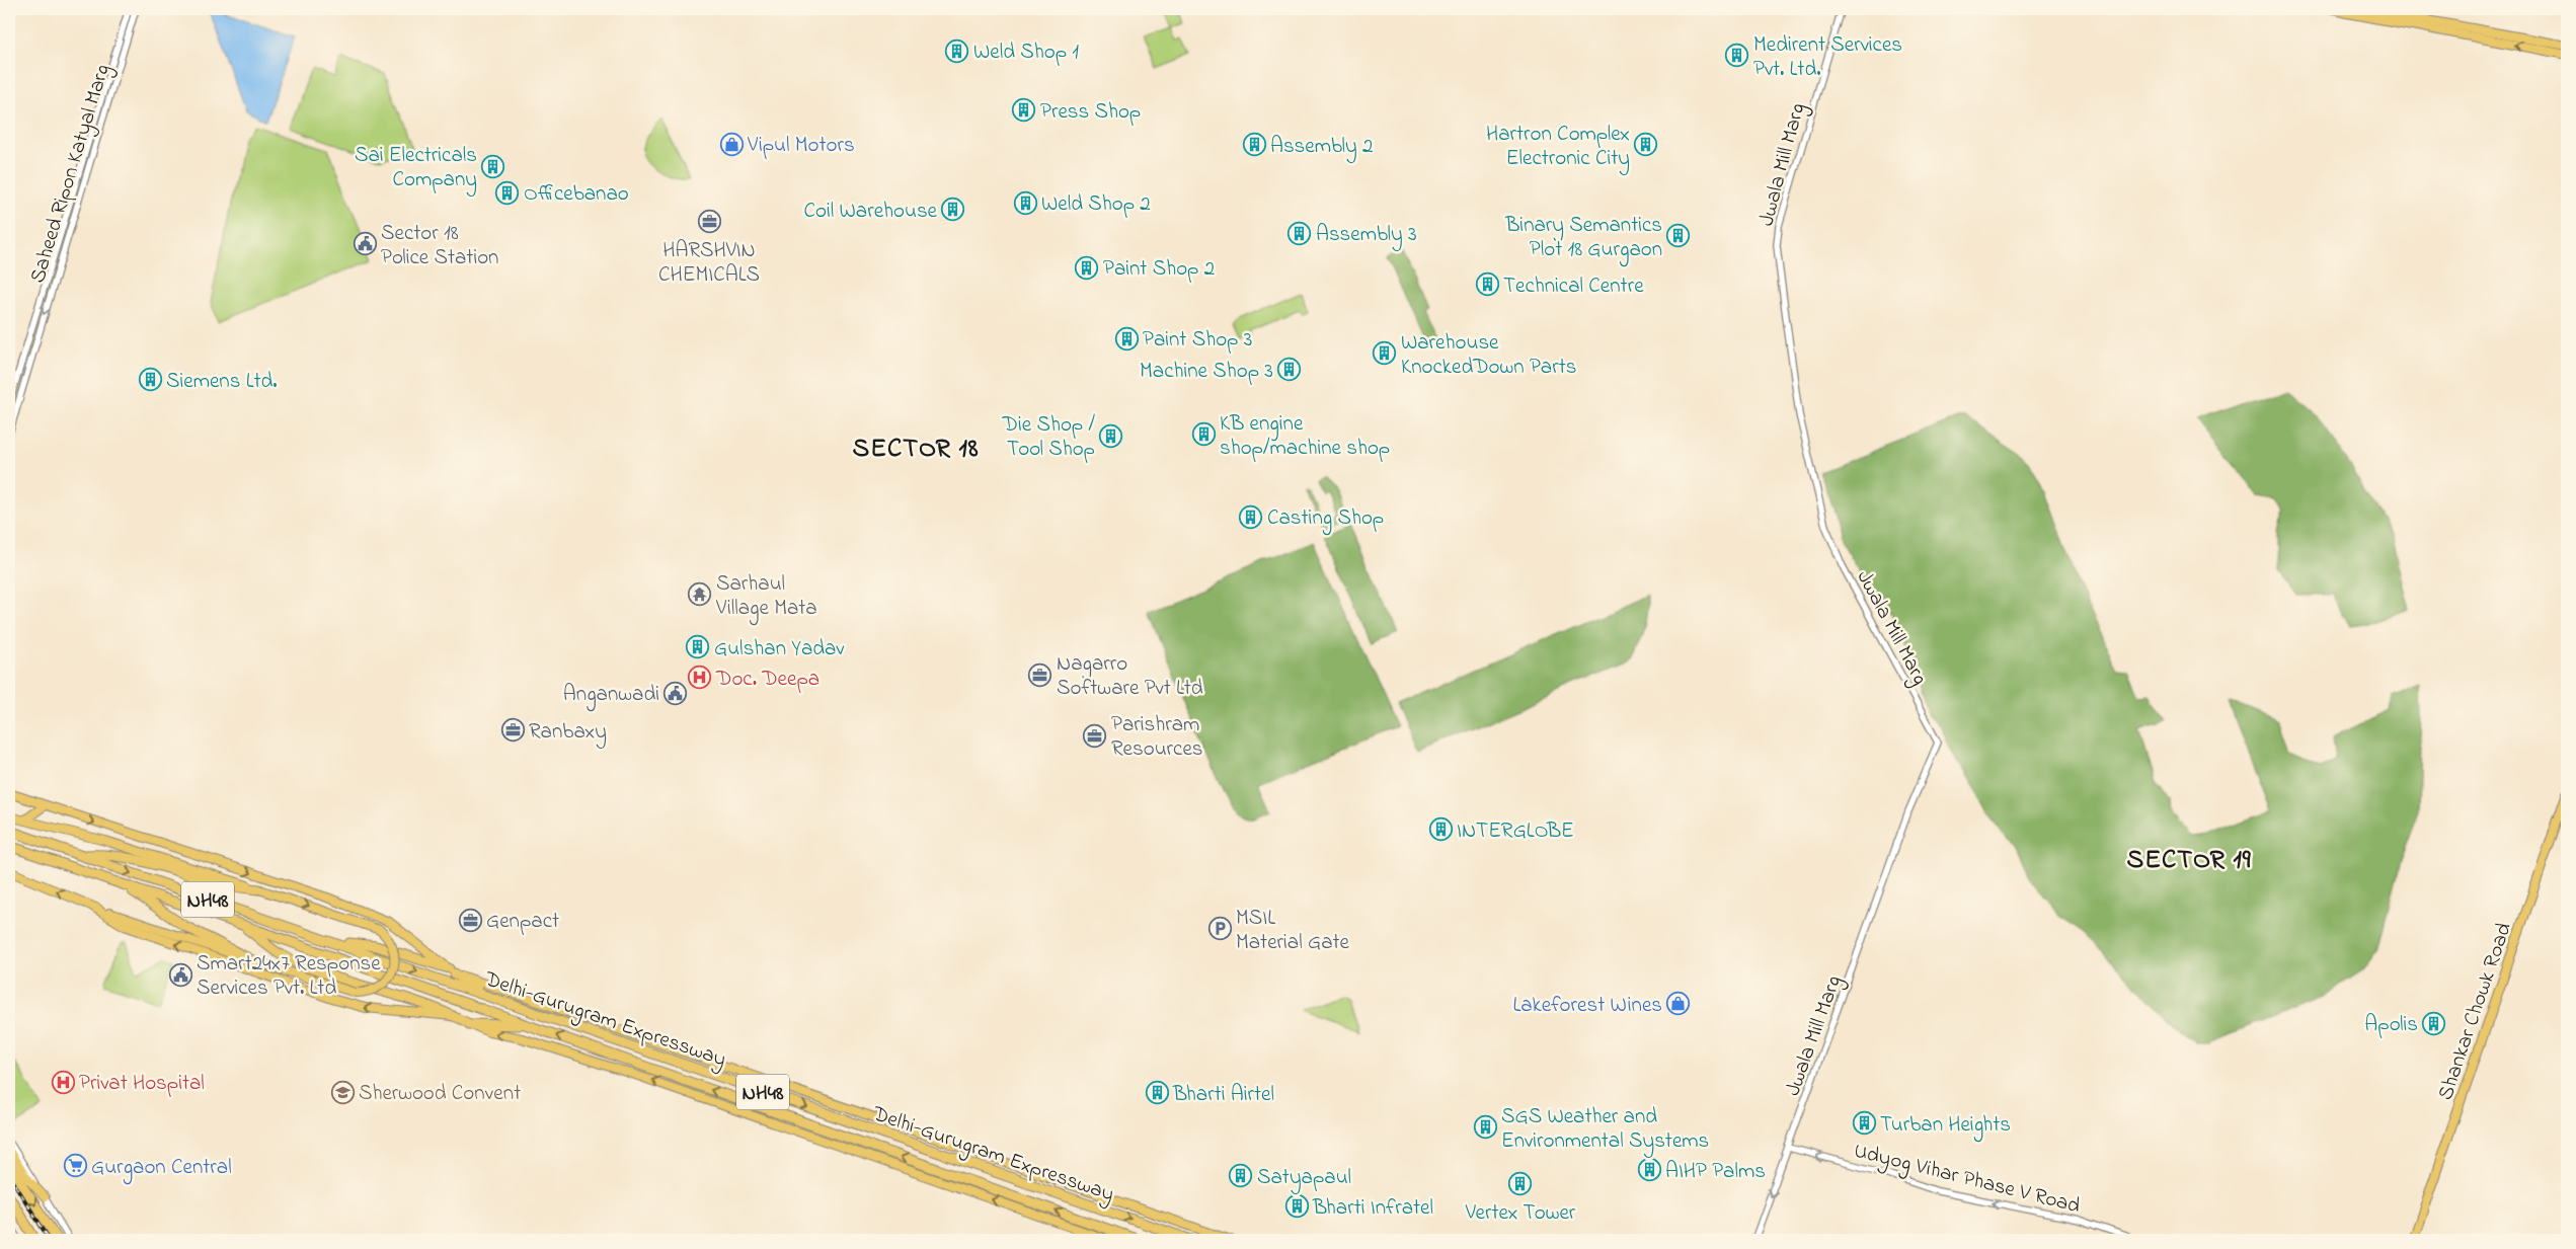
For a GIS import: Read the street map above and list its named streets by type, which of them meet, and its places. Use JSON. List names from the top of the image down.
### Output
{
  "streets": {
    "highway": ["NH48", "Delhi-Gurugram Expressway"],
    "main road": ["Shankar Chowk Road"],
    "street": ["Jwala Mill Marg", "Saheed Ripon Katyal Marg", "Udyog Vihar Phase V Road"]
  },
  "crossings": [
    ["Jwala Mill Marg", "Udyog Vihar Phase V Road"]
  ],
  "one_way": ["Udyog Vihar Phase V Road"],
  "districts": ["SECTOR 18", "SECTOR 19"],
  "places": {
    "building": [
      "Weld Shop 1",
      "Medirent Services Pvt. Ltd.",
      "Press Shop",
      "Assembly 2",
      "Hartron Complex Electronic City",
      "Sai Electricals Company",
      "Officebanao",
      "Weld Shop 2",
      "Coil Warehouse",
      "Assembly 3",
      "Binary Semantics Plot 18 Gurgaon",
      "Paint Shop 2",
      "Technical Centre",
      "Paint Shop 3",
      "Warehouse KnockedDown Parts",
      "Machine Shop 3",
      "Siemens Ltd.",
      "KB engine shop/machine shop",
      "Die Shop / Tool Shop",
      "Casting Shop",
      "Gulshan Yadav",
      "INTERGLOBE",
      "Apolis",
      "Bharti Airtel",
      "Turban Heights",
      "SGS Weather and Environmental Systems",
      "AIHP Palms",
      "Satyapaul",
      "Vertex Tower",
      "Bharti Infratel"
    ],
    "shop": ["Vipul Motors", "Lakeforest Wines"],
    "office": [
      "HARSHVIN CHEMICALS",
      "Nagarro Software Pvt Ltd",
      "Ranbaxy",
      "Parishram Resources",
      "Genpact"
    ],
    "public building": ["Sector 18 Police Station", "Anganwadi", "Smart24x7 Response Services Pvt. Ltd"],
    "temple": ["Sarhaul Village Mata"],
    "hospital": ["Doc. Deepa", "Privat Hospital"],
    "parking": ["MSIL Material Gate"],
    "school or university": ["Sherwood Convent"],
    "supermarket": ["Gurgaon Central"]
  }
}
